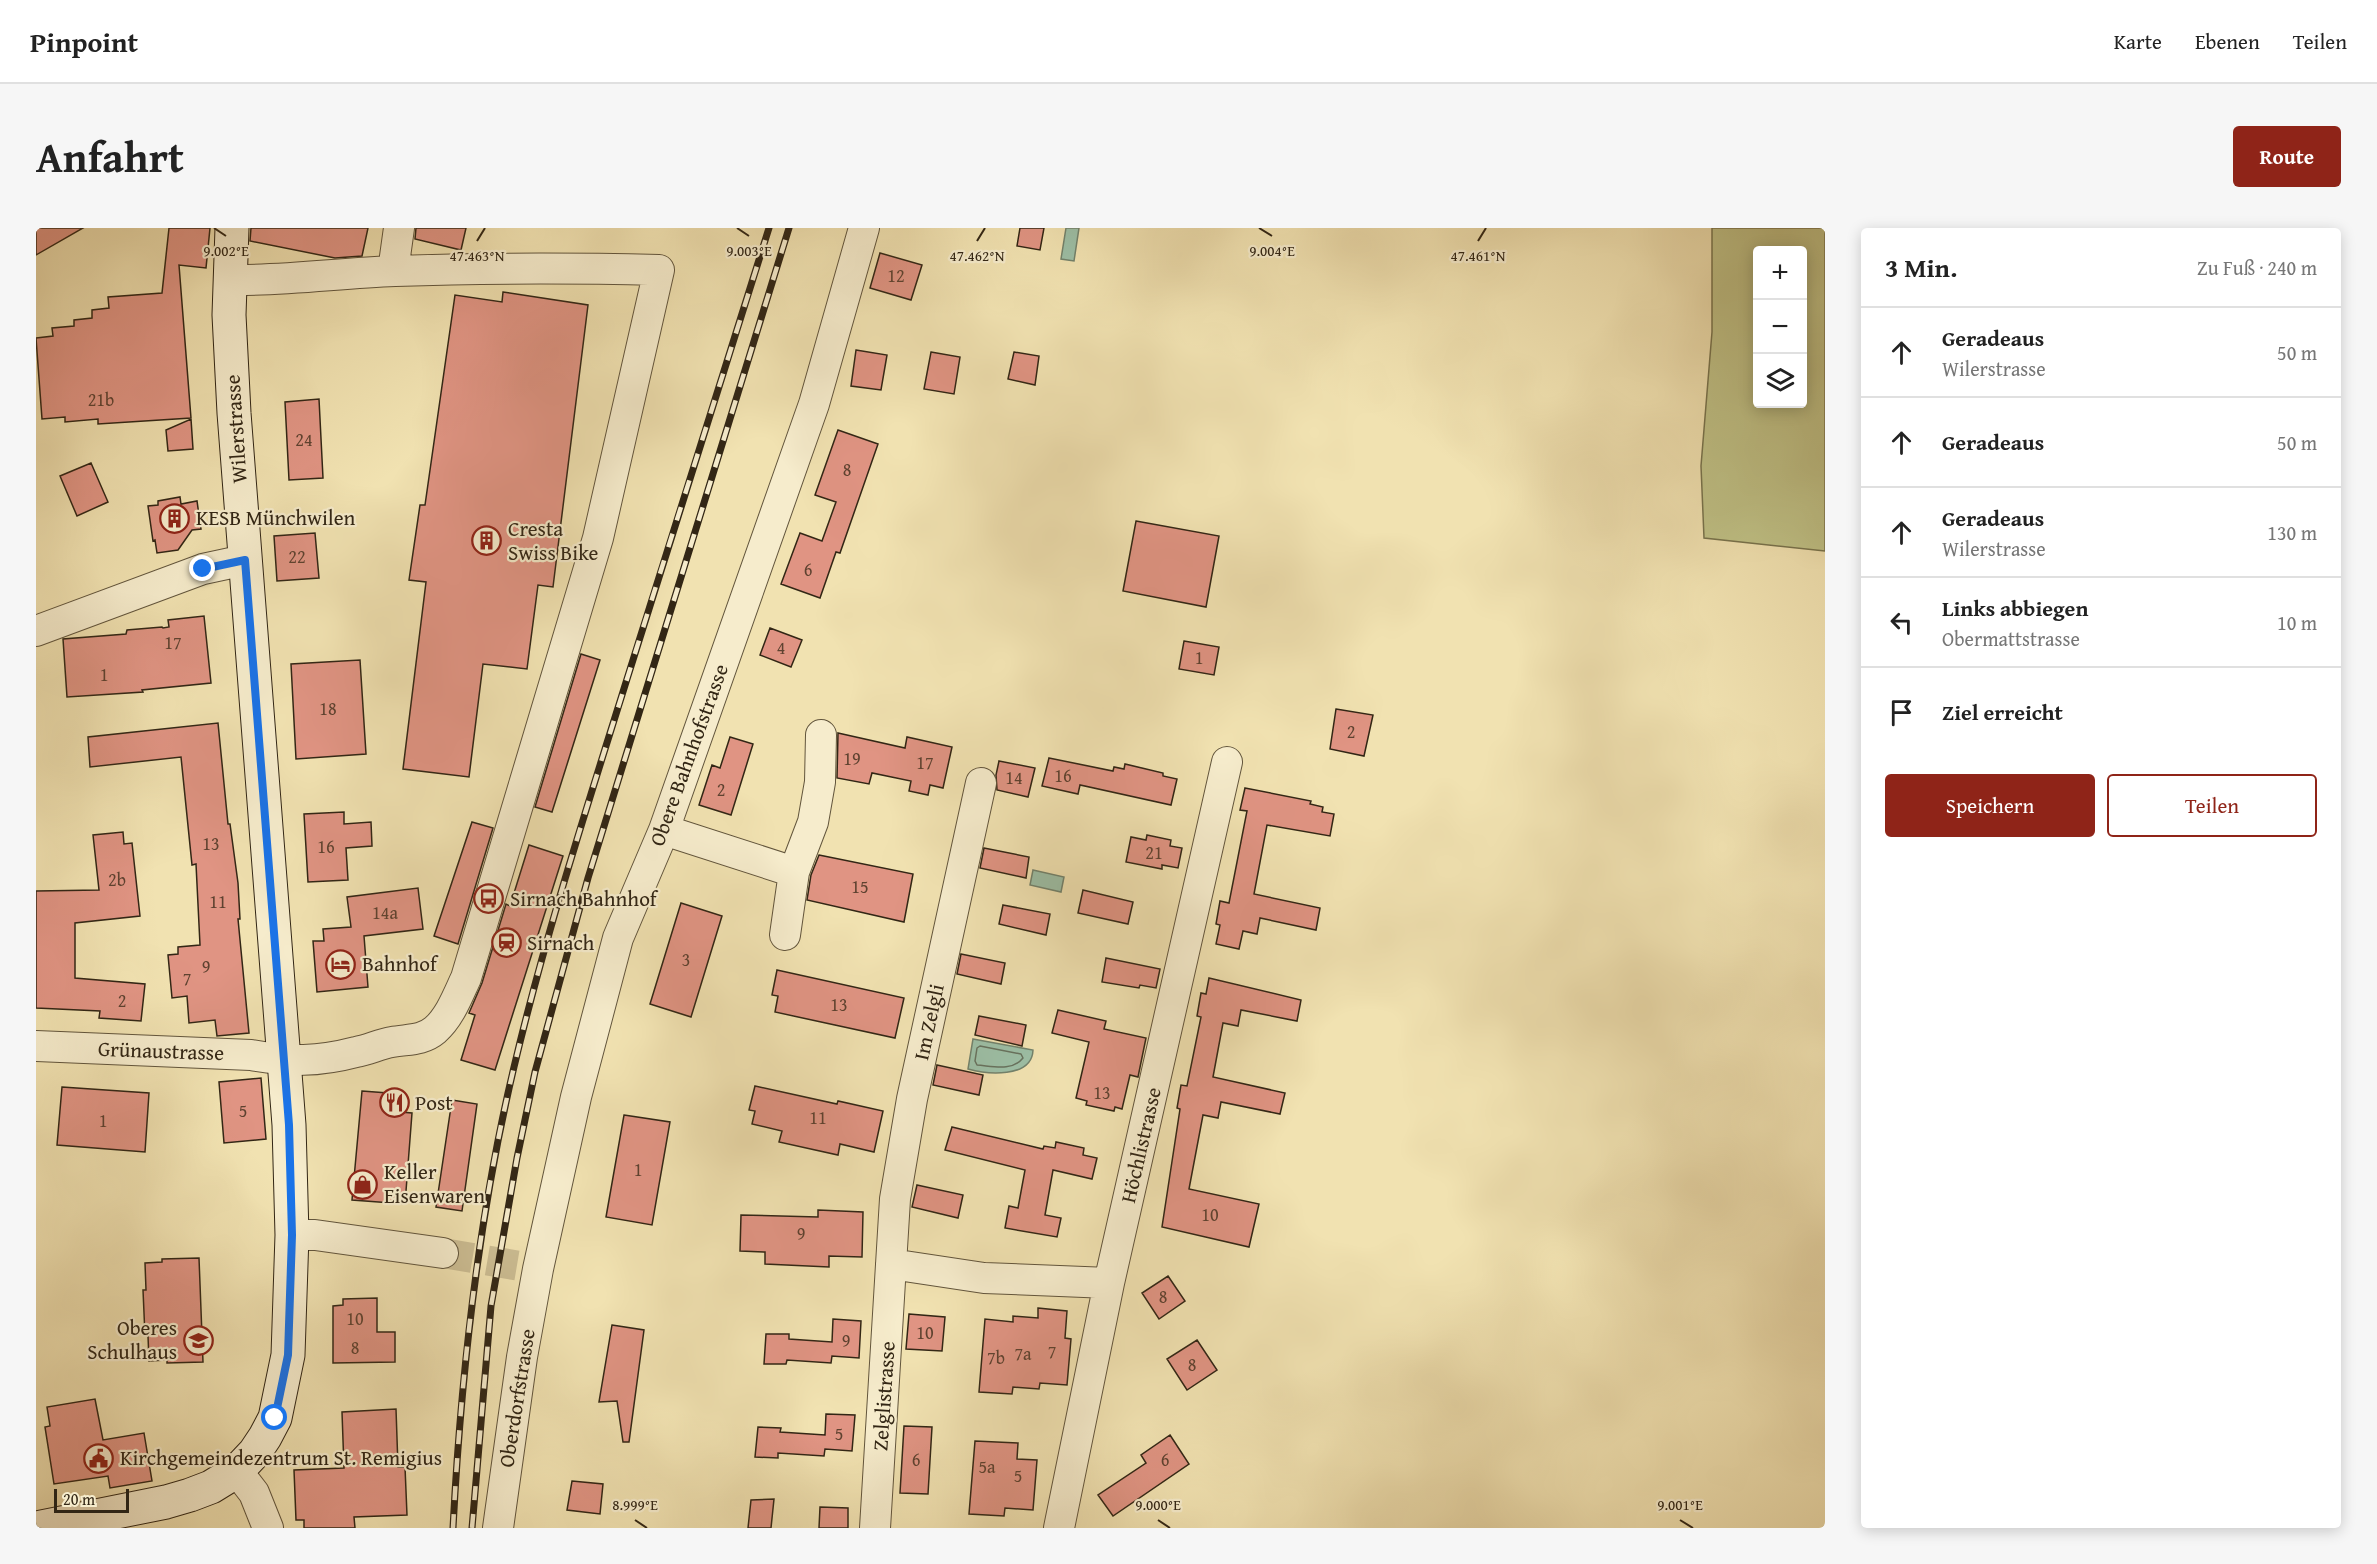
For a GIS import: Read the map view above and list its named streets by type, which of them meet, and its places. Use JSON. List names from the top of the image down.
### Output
{
  "streets": {
    "main road": ["Wilerstrasse"],
    "street": [
      "Obere Bahnhofstrasse",
      "Im Zelgli",
      "Grünaustrasse",
      "Höchlistrasse",
      "Zelglistrasse",
      "Oberdorfstrasse"
    ]
  },
  "crossings": [
    ["Wilerstrasse", "Grünaustrasse"],
    ["Obere Bahnhofstrasse", "Oberdorfstrasse"],
    ["Im Zelgli", "Zelglistrasse"]
  ],
  "places": {
    "building": ["KESB Münchwilen", "Cresta Swiss Bike"],
    "bus stop": ["Sirnach Bahnhof"],
    "station": ["Sirnach"],
    "hotel": ["Bahnhof"],
    "restaurant": ["Post"],
    "shop": ["Keller Eisenwaren"],
    "school or university": ["Oberes Schulhaus"],
    "public building": ["Kirchgemeindezentrum St. Remigius"]
  },
  "house_numbers": [
    "12",
    "21b",
    "24",
    "8",
    "22",
    "6",
    "17",
    "4",
    "1",
    "1",
    "18",
    "2",
    "19",
    "17",
    "16",
    "14",
    "2",
    "13",
    "16",
    "21",
    "2b",
    "15",
    "11",
    "14a",
    "3",
    "9",
    "7",
    "2",
    "13",
    "13",
    "5",
    "11",
    "1",
    "1",
    "10",
    "9",
    "8",
    "10",
    "10",
    "9",
    "8",
    "7",
    "7a",
    "7b",
    "8",
    "5",
    "6",
    "6",
    "5a",
    "5"
  ],
  "scale_bar": "20 m",
  "page": {
    "header": "Pinpoint",
    "nav": ["Karte", "Ebenen", "Teilen"],
    "title": "Anfahrt",
    "buttons": [
      "Route",
      ["Speichern", "Teilen"]
    ],
    "heading": ["3 Min.", "Zu Fuß · 240 m"],
    "map_buttons": ["+", "−"],
    "list": [
      ["Geradeaus", "Wilerstrasse", "50 m"],
      ["Geradeaus", "50 m"],
      ["Geradeaus", "Wilerstrasse", "130 m"],
      ["Links abbiegen", "Obermattstrasse", "10 m"],
      "Ziel erreicht"
    ],
    "scale": "20 m"
  },
  "coordinates": [
    "9.002°E",
    "9.003°E",
    "9.004°E",
    "47.463°N",
    "47.462°N",
    "47.461°N",
    "8.999°E",
    "9.000°E",
    "9.001°E"
  ]
}
